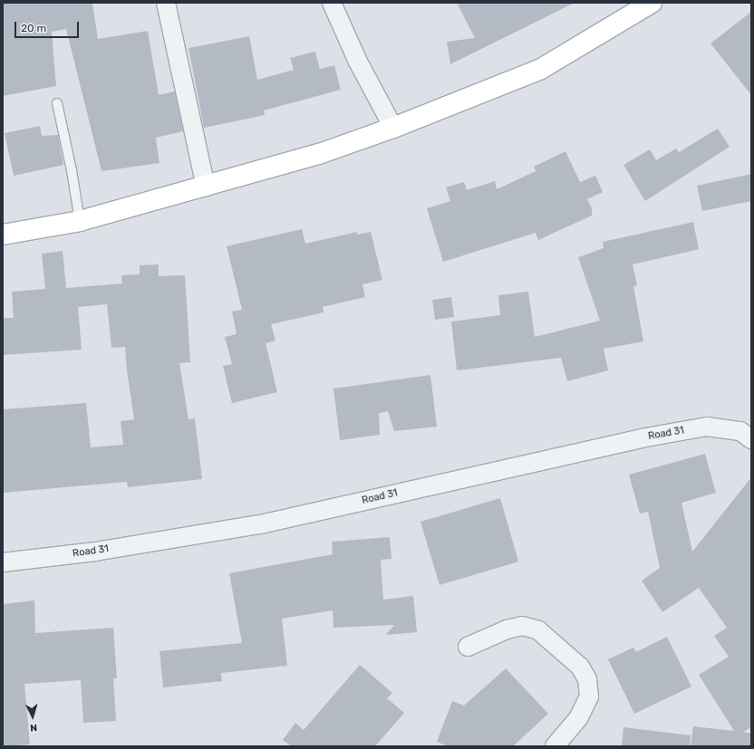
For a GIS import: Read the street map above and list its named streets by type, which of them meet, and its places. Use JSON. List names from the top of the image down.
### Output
{
  "streets": {
    "street": ["Road 31"]
  },
  "scale_bar": "20 m",
  "north": "bottom"
}
